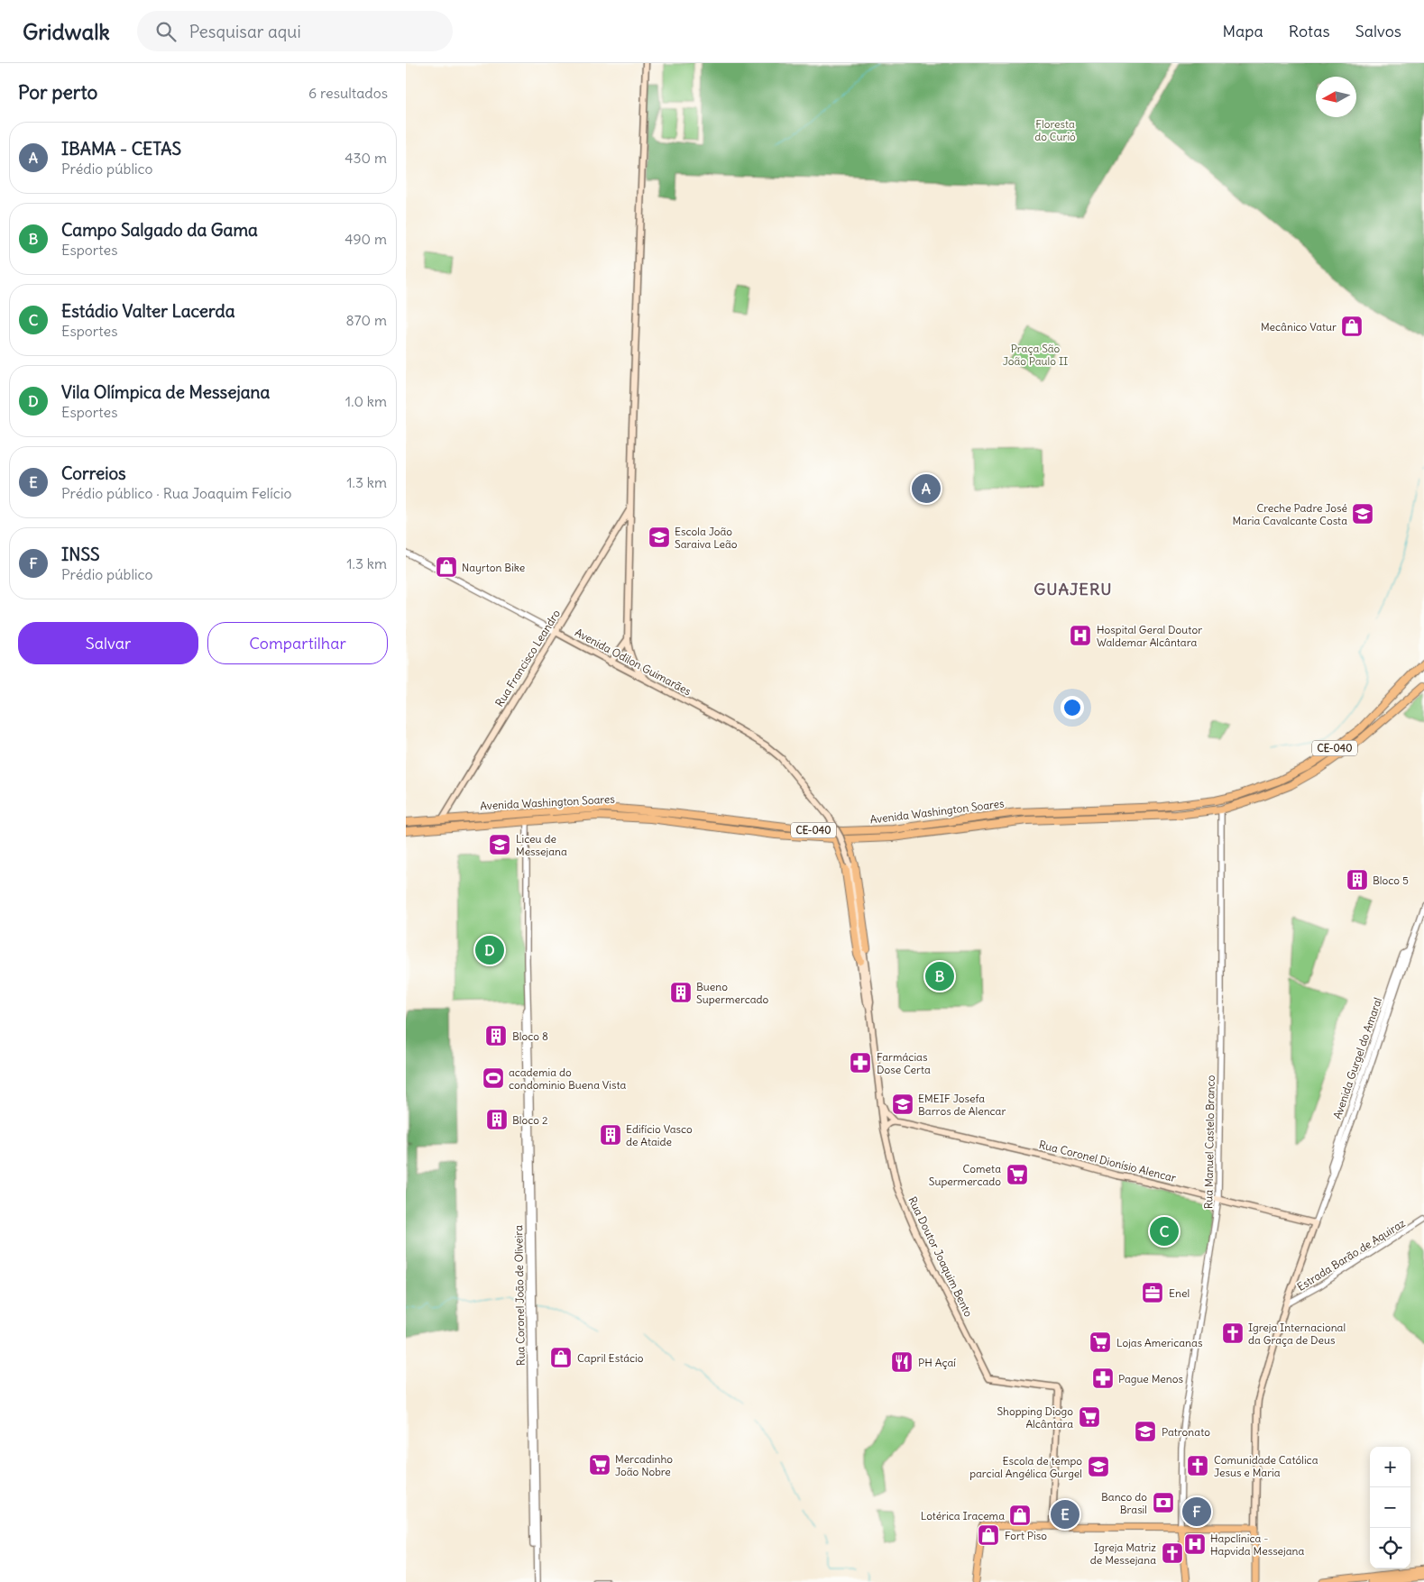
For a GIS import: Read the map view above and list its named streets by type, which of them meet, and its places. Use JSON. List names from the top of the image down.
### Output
{
  "streets": {
    "highway": ["CE-040", "Avenida Washington Soares"],
    "main road": [
      "Rua Francisco Leandro",
      "Avenida Odilon Guimarães",
      "Avenida Gurgel do Amaral",
      "Rua Coronel Dionísio Alencar",
      "Rua Doutor Joaquim Bento"
    ],
    "street": ["Rua Manuel Castelo Branco", "Estrada Barão de Aquiraz", "Rua Coronel João de Oliveira"]
  },
  "crossings": [
    ["Rua Francisco Leandro", "Avenida Odilon Guimarães"],
    ["Rua Francisco Leandro", "Avenida Washington Soares"],
    ["Avenida Odilon Guimarães", "Rua Doutor Joaquim Bento"],
    ["Avenida Washington Soares", "Rua Manuel Castelo Branco"],
    ["Avenida Washington Soares", "Rua Coronel João de Oliveira"],
    ["Avenida Gurgel do Amaral", "Rua Coronel Dionísio Alencar"],
    ["Avenida Gurgel do Amaral", "Estrada Barão de Aquiraz"],
    ["Rua Manuel Castelo Branco", "Rua Coronel Dionísio Alencar"]
  ],
  "districts": ["GUAJERU"],
  "parks": ["Floresta do Curió", "Praça São João Paulo II"],
  "places": {
    "shop": [
      "Mecânico Vatur",
      "Nayrton Bike",
      "Capril Estácio",
      "Lotérica Iracema",
      "Fort Piso"
    ],
    "school or university": [
      "Creche Padre José Maria Cavalcante Costa",
      "Escola João Saraiva Leão",
      "Liceu de Messejana",
      "EMEIF Josefa Barros de Alencar",
      "Patronato",
      "Escola de tempo parcial Angélica Gurgel"
    ],
    "hospital": ["Hospital Geral Doutor Waldemar Alcântara", "Hapclínica - Hapvida Messejana"],
    "building": [
      "Bloco 5",
      "Bueno Supermercado",
      "Bloco 8",
      "Bloco 2",
      "Edifício Vasco de Ataide"
    ],
    "pharmacy": ["Farmácias Dose Certa", "Pague Menos"],
    "sports": ["academia do condominio Buena Vista"],
    "supermarket": [
      "Cometa Supermercado",
      "Lojas Americanas",
      "Shopping Diogo Alcântara",
      "Mercadinho João Nobre"
    ],
    "office": ["Enel"],
    "church": ["Igreja Internacional da Graça de Deus", "Comunidade Católica Jesus e Maria", "Igreja Matriz de Messejana"],
    "restaurant": ["PH Açaí"],
    "bank": ["Banco do Brasil"]
  },
  "north": "left",
  "page": {
    "header": "Gridwalk",
    "search": "Pesquisar aqui",
    "nav": ["Mapa", "Rotas", "Salvos"],
    "heading": ["Por perto", "6 resultados"],
    "list": [
      {
        "mark": "A",
        "name": "IBAMA - CETAS",
        "note": "Prédio público",
        "value": "430 m"
      },
      {
        "mark": "B",
        "name": "Campo Salgado da Gama",
        "note": "Esportes",
        "value": "490 m"
      },
      {
        "mark": "C",
        "name": "Estádio Valter Lacerda",
        "note": "Esportes",
        "value": "870 m"
      },
      {
        "mark": "D",
        "name": "Vila Olímpica de Messejana",
        "note": "Esportes",
        "value": "1.0 km"
      },
      {
        "mark": "E",
        "name": "Correios",
        "note": "Prédio público · Rua Joaquim Felício",
        "value": "1.3 km"
      },
      {
        "mark": "F",
        "name": "INSS",
        "note": "Prédio público",
        "value": "1.3 km"
      }
    ],
    "pins": [
      "A",
      "D",
      "B",
      "C",
      "F",
      "E"
    ],
    "buttons": ["Salvar", "Compartilhar"],
    "map_buttons": ["+", "−"]
  }
}
